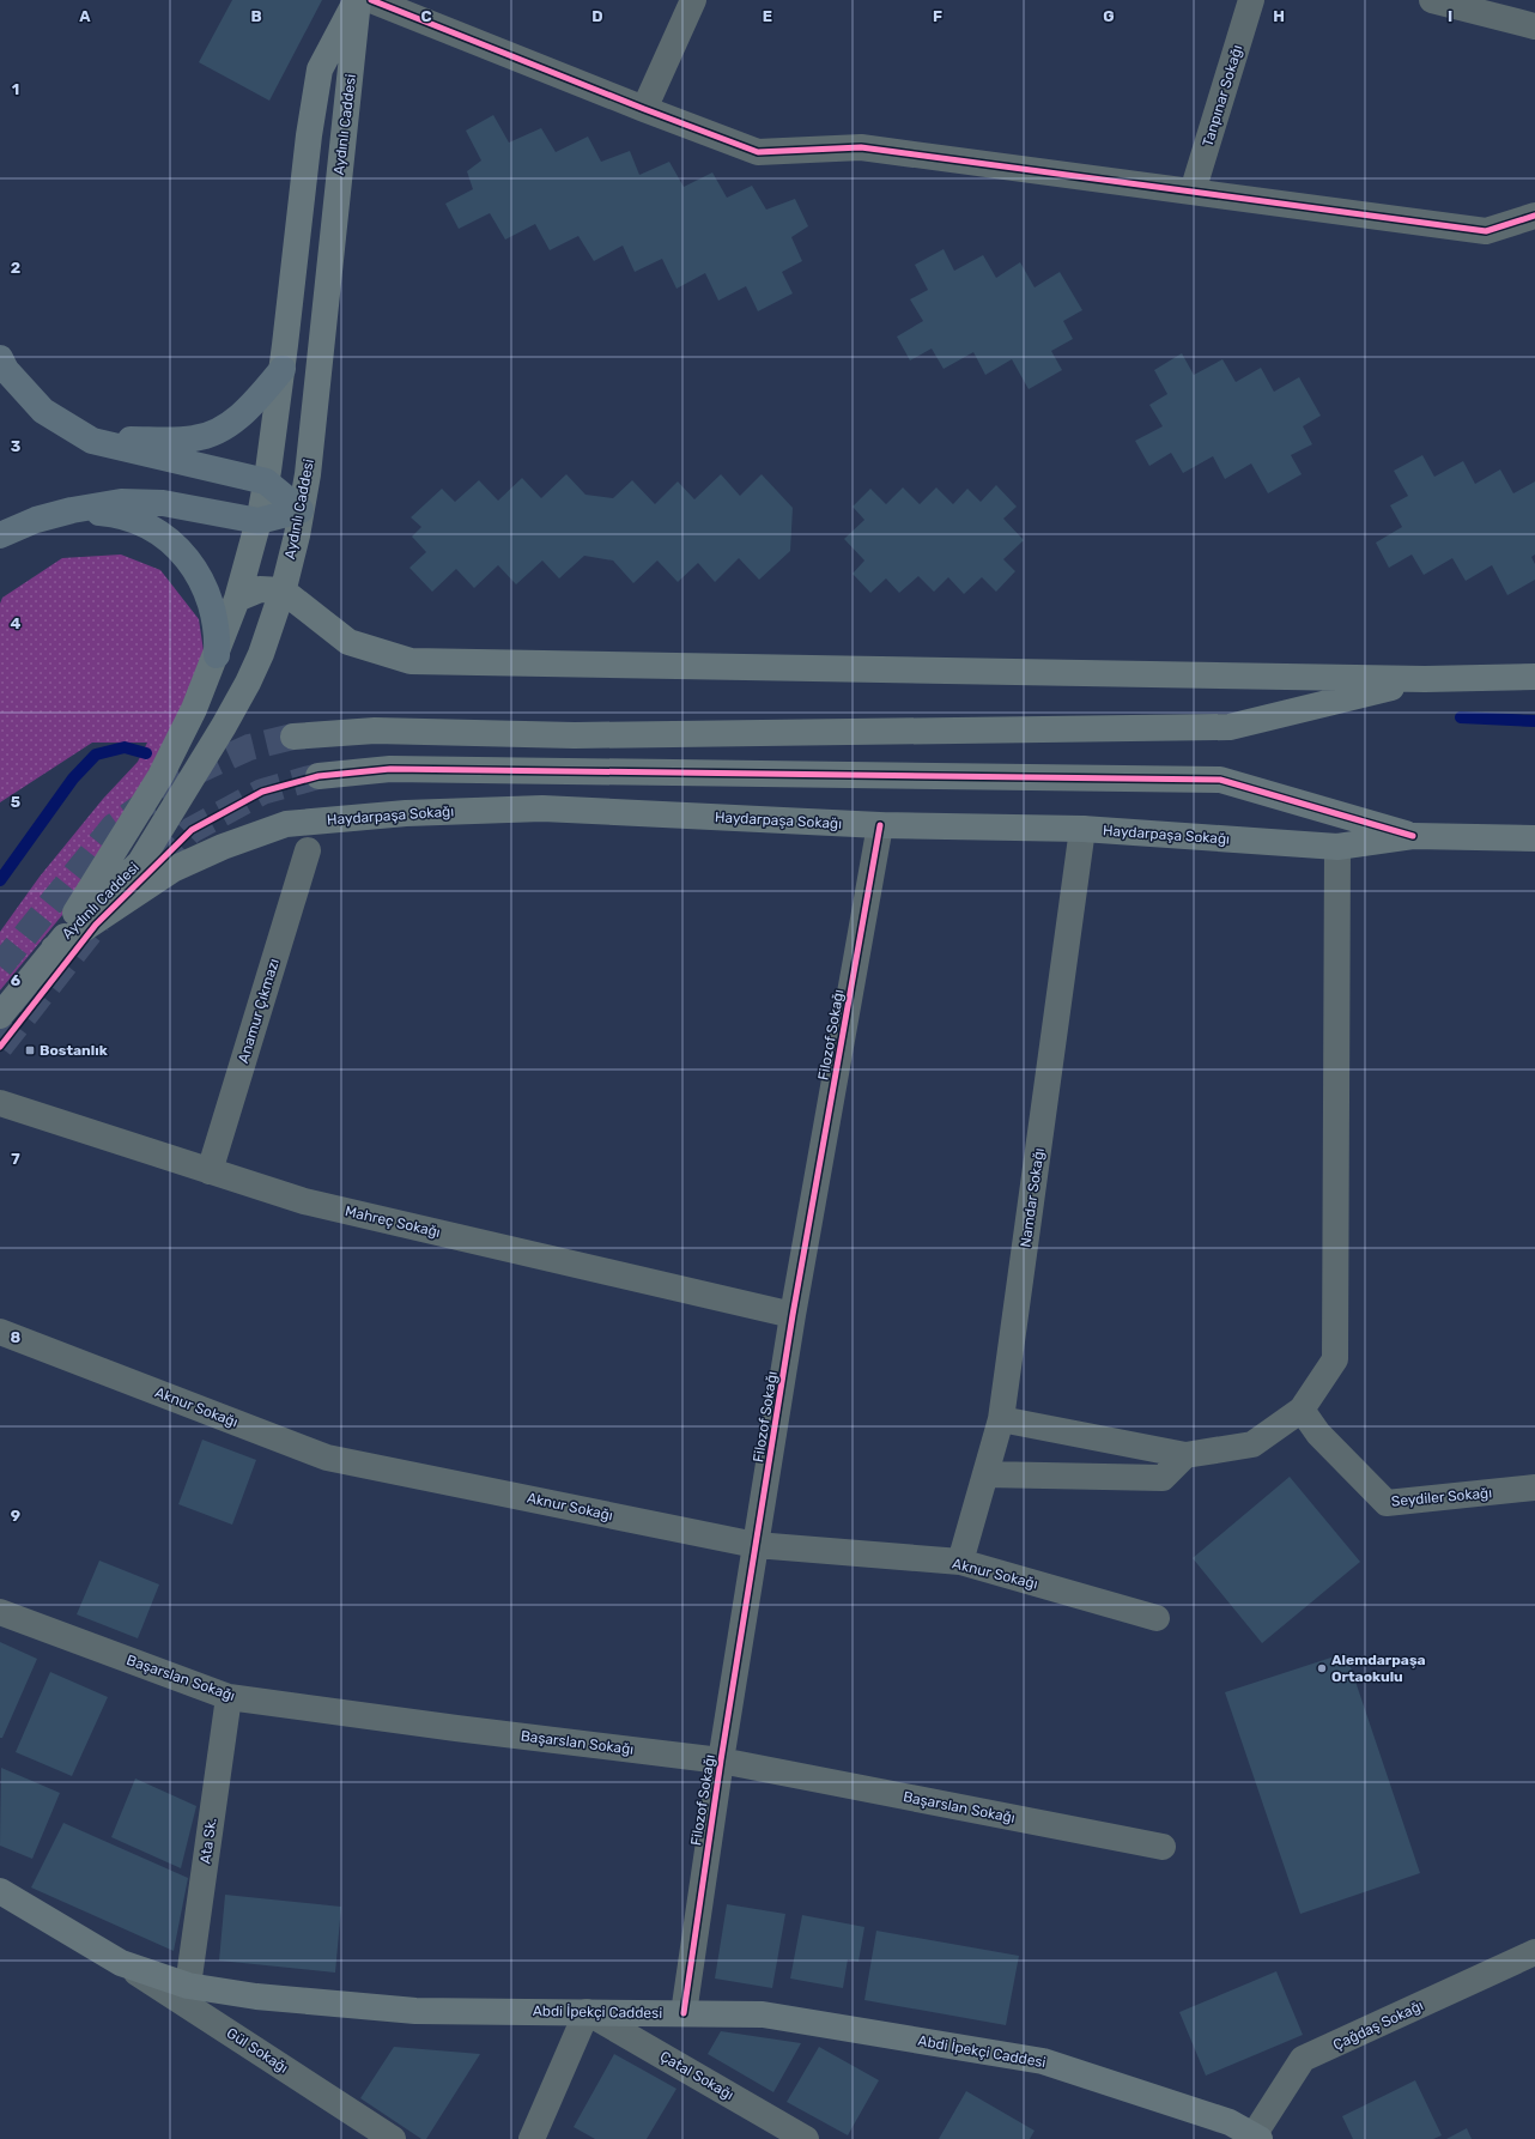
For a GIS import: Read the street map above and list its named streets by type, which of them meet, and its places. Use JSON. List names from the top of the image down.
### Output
{
  "streets": {
    "street": [
      "Tanpınar Sokağı",
      "Aydınlı Caddesi",
      "Haydarpaşa Sokağı",
      "Anamur Çıkmazı",
      "Filozof Sokağı",
      "Namdar Sokağı",
      "Mahreç Sokağı",
      "Aknur Sokağı",
      "Seydiler Sokağı",
      "Başarslan Sokağı",
      "Ata Sk.",
      "Abdi İpekçi Caddesi",
      "Çağdaş Sokağı",
      "Gül Sokağı",
      "Çatal Sokağı"
    ]
  },
  "crossings": [
    ["Aydınlı Caddesi", "Haydarpaşa Sokağı"],
    ["Haydarpaşa Sokağı", "Filozof Sokağı"],
    ["Haydarpaşa Sokağı", "Namdar Sokağı"],
    ["Anamur Çıkmazı", "Mahreç Sokağı"],
    ["Filozof Sokağı", "Mahreç Sokağı"],
    ["Filozof Sokağı", "Aknur Sokağı"],
    ["Filozof Sokağı", "Başarslan Sokağı"],
    ["Filozof Sokağı", "Abdi İpekçi Caddesi"],
    ["Namdar Sokağı", "Aknur Sokağı"],
    ["Başarslan Sokağı", "Ata Sk."],
    ["Ata Sk.", "Abdi İpekçi Caddesi"],
    ["Abdi İpekçi Caddesi", "Çağdaş Sokağı"],
    ["Abdi İpekçi Caddesi", "Gül Sokağı"],
    ["Abdi İpekçi Caddesi", "Çatal Sokağı"]
  ],
  "places": {
    "transit": ["Bostanlık"],
    "other": ["Alemdarpaşa Ortaokulu"]
  },
  "grid": {
    "columns": [
      "A",
      "B",
      "C",
      "D",
      "E",
      "F",
      "G",
      "H",
      "I"
    ],
    "rows": [
      "1",
      "2",
      "3",
      "4",
      "5",
      "6",
      "7",
      "8",
      "9"
    ]
  }
}
